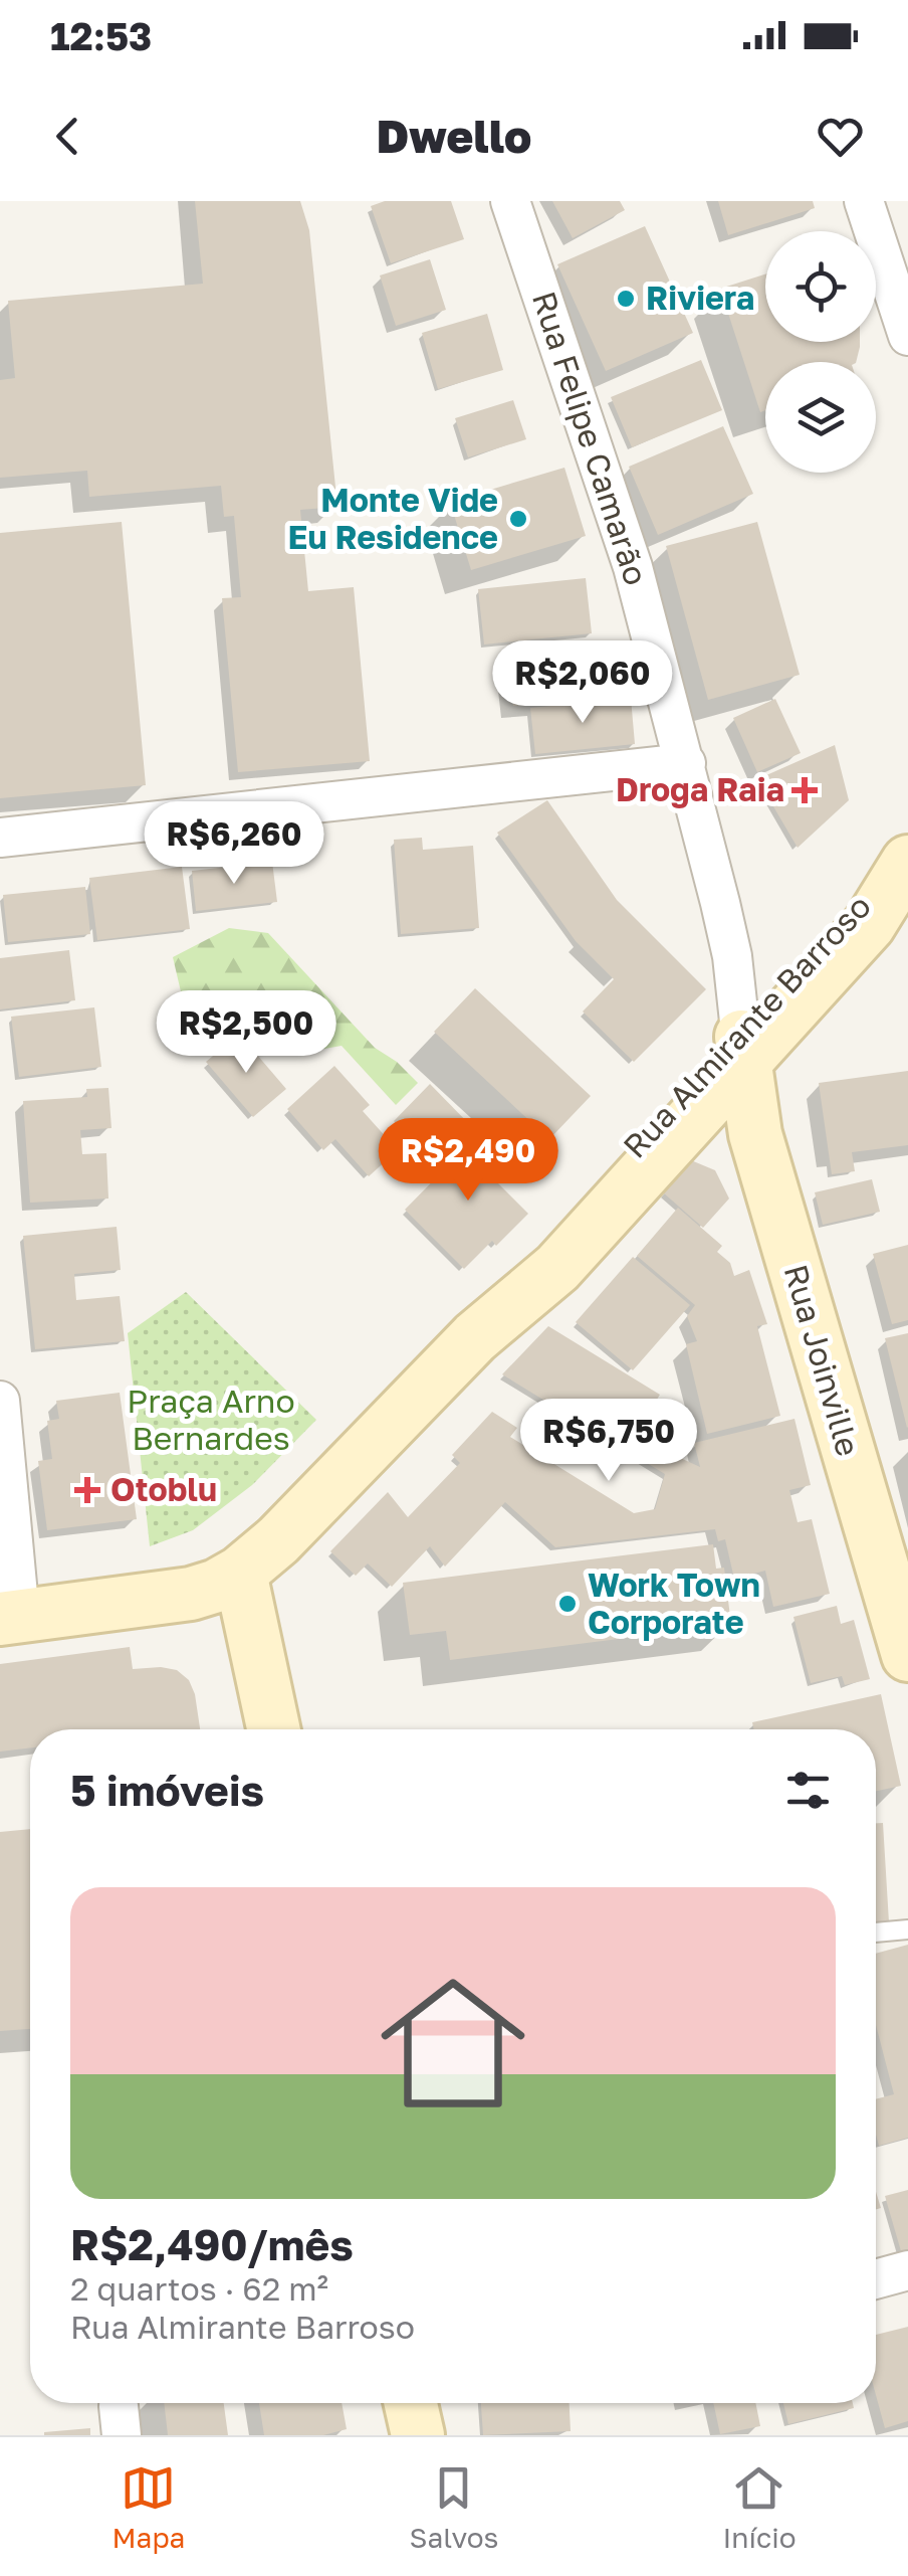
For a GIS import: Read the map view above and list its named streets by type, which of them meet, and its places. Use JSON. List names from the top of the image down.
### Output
{
  "streets": {
    "main road": ["Rua Almirante Barroso", "Rua Joinville"],
    "street": ["Rua Felipe Camarão"]
  },
  "crossings": [
    ["Rua Felipe Camarão", "Rua Almirante Barroso"],
    ["Rua Felipe Camarão", "Rua Joinville"],
    ["Rua Almirante Barroso", "Rua Joinville"]
  ],
  "parks": ["Praça Arno Bernardes"],
  "places": {
    "other": ["Riviera", "Monte Vide Eu Residence", "Work Town Corporate"],
    "health": ["Droga Raia", "Otoblu"]
  },
  "page": {
    "status": "12:53",
    "header": "Dwello",
    "price": [
      "R$2,060",
      "R$6,260",
      "R$2,500",
      "R$2,490",
      "R$6,750"
    ],
    "heading": "5 imóveis",
    "list": [
      {
        "name": "R$2,490/mês",
        "note": "2 quartos · 62 m² · Rua Almirante Barroso"
      }
    ],
    "tabs": ["Mapa", "Salvos", "Início"]
  }
}
